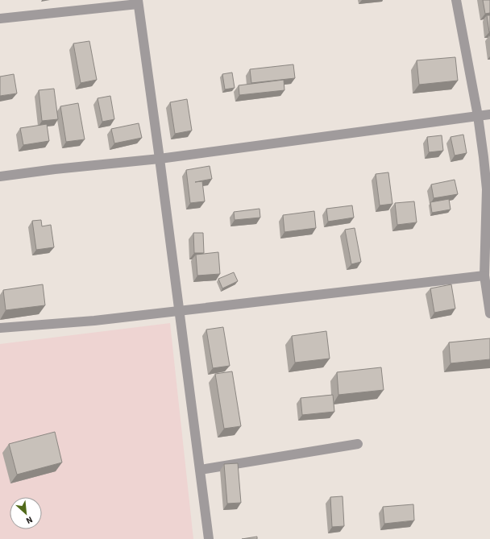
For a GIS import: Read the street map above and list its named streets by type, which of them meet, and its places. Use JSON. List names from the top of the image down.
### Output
{
  "north": "bottom right"
}
